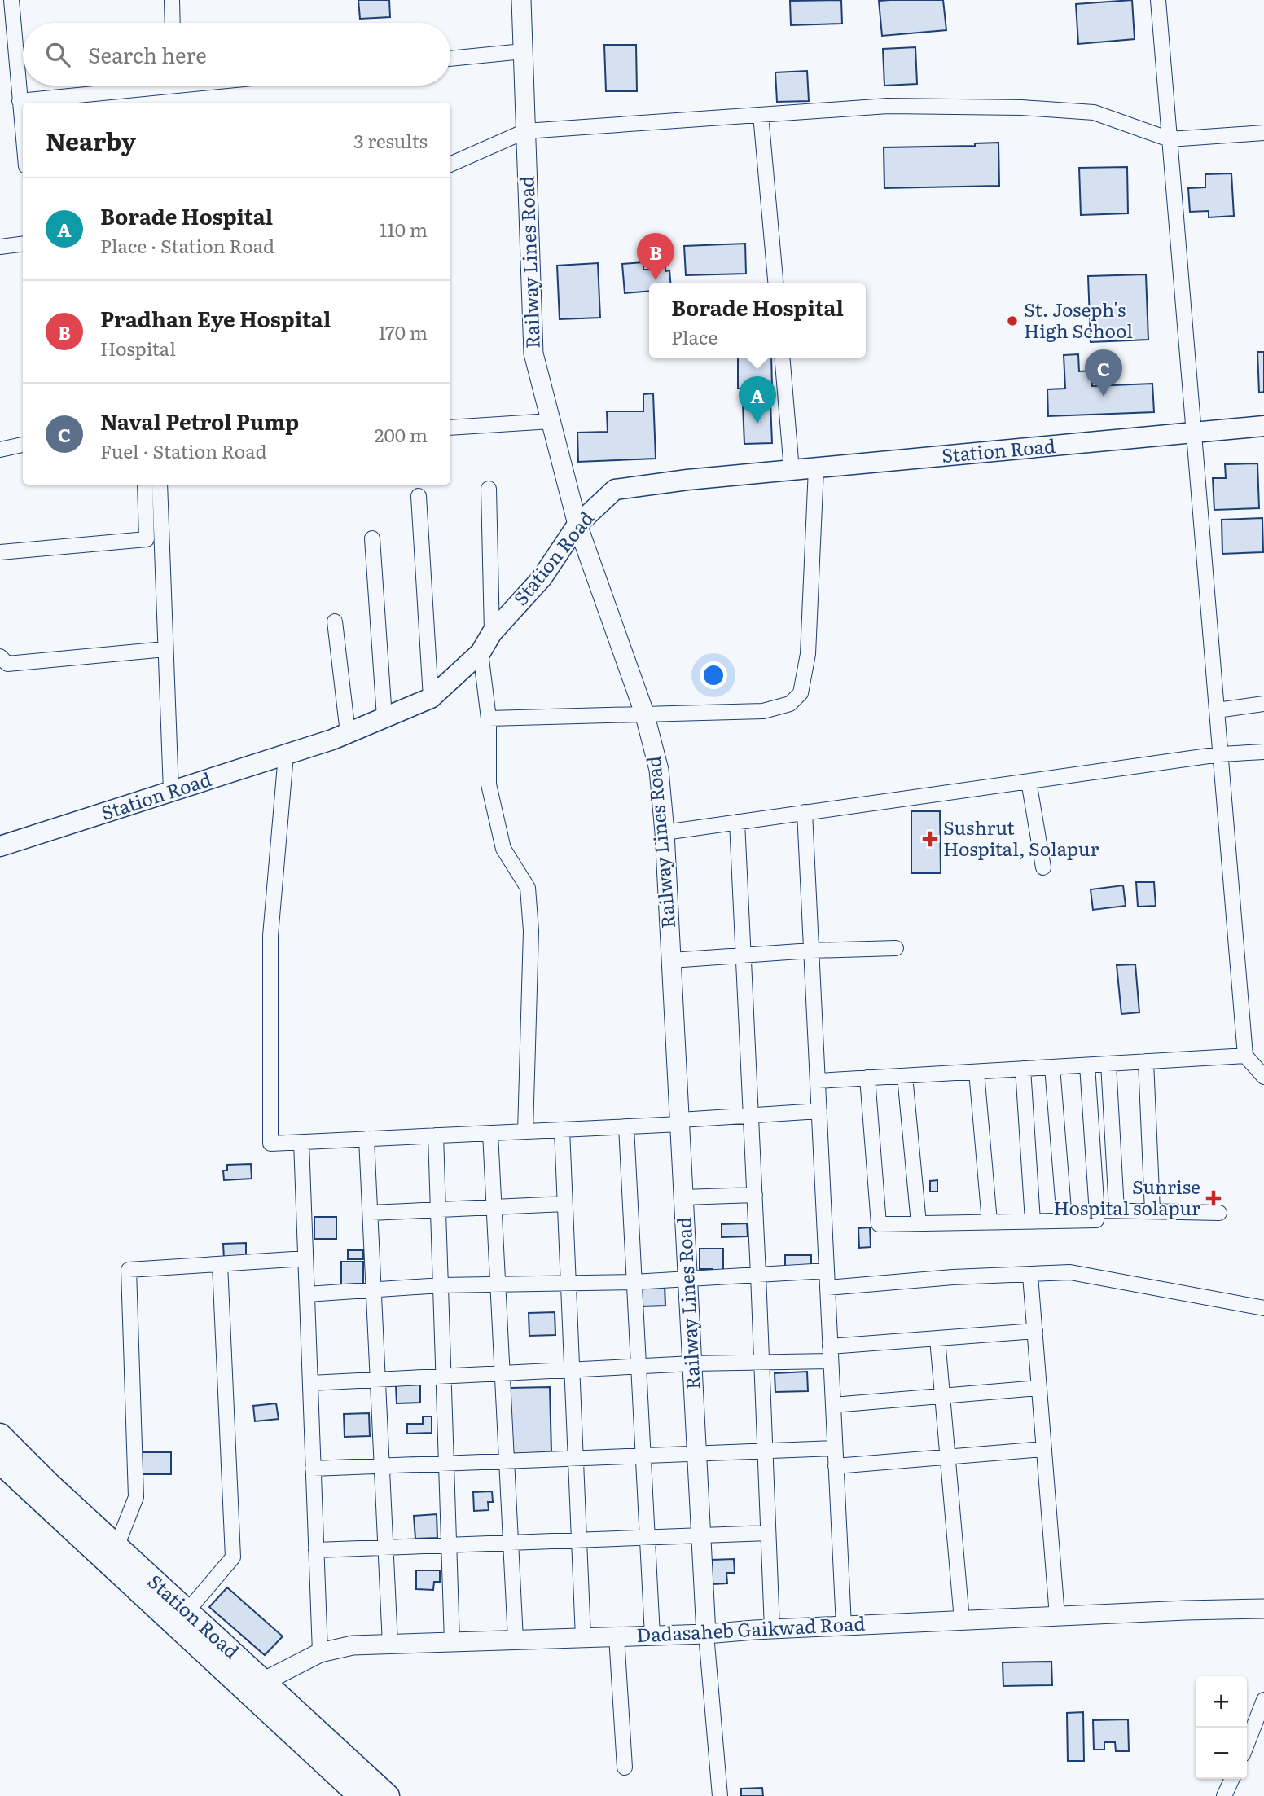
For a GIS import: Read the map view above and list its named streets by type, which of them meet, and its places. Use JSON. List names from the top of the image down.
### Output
{
  "streets": {
    "main road": ["Station Road"],
    "street": ["Railway Lines Road", "Dadasaheb Gaikwad Road"]
  },
  "crossings": [
    ["Railway Lines Road", "Station Road"],
    ["Railway Lines Road", "Dadasaheb Gaikwad Road"],
    ["Station Road", "Dadasaheb Gaikwad Road"]
  ],
  "places": {
    "other": ["St. Joseph's High School"],
    "health": ["Sushrut Hospital, Solapur", "Sunrise Hospital solapur"]
  },
  "page": {
    "search": "Search here",
    "heading": ["Nearby", "3 results"],
    "list": [
      {
        "mark": "A",
        "name": "Borade Hospital",
        "note": "Place · Station Road",
        "value": "110 m"
      },
      {
        "mark": "B",
        "name": "Pradhan Eye Hospital",
        "note": "Hospital",
        "value": "170 m"
      },
      {
        "mark": "C",
        "name": "Naval Petrol Pump",
        "note": "Fuel · Station Road",
        "value": "200 m"
      }
    ],
    "pins": ["B", "C", "A"],
    "popup": ["Borade Hospital", "Place"],
    "map_buttons": ["+", "−"]
  }
}
